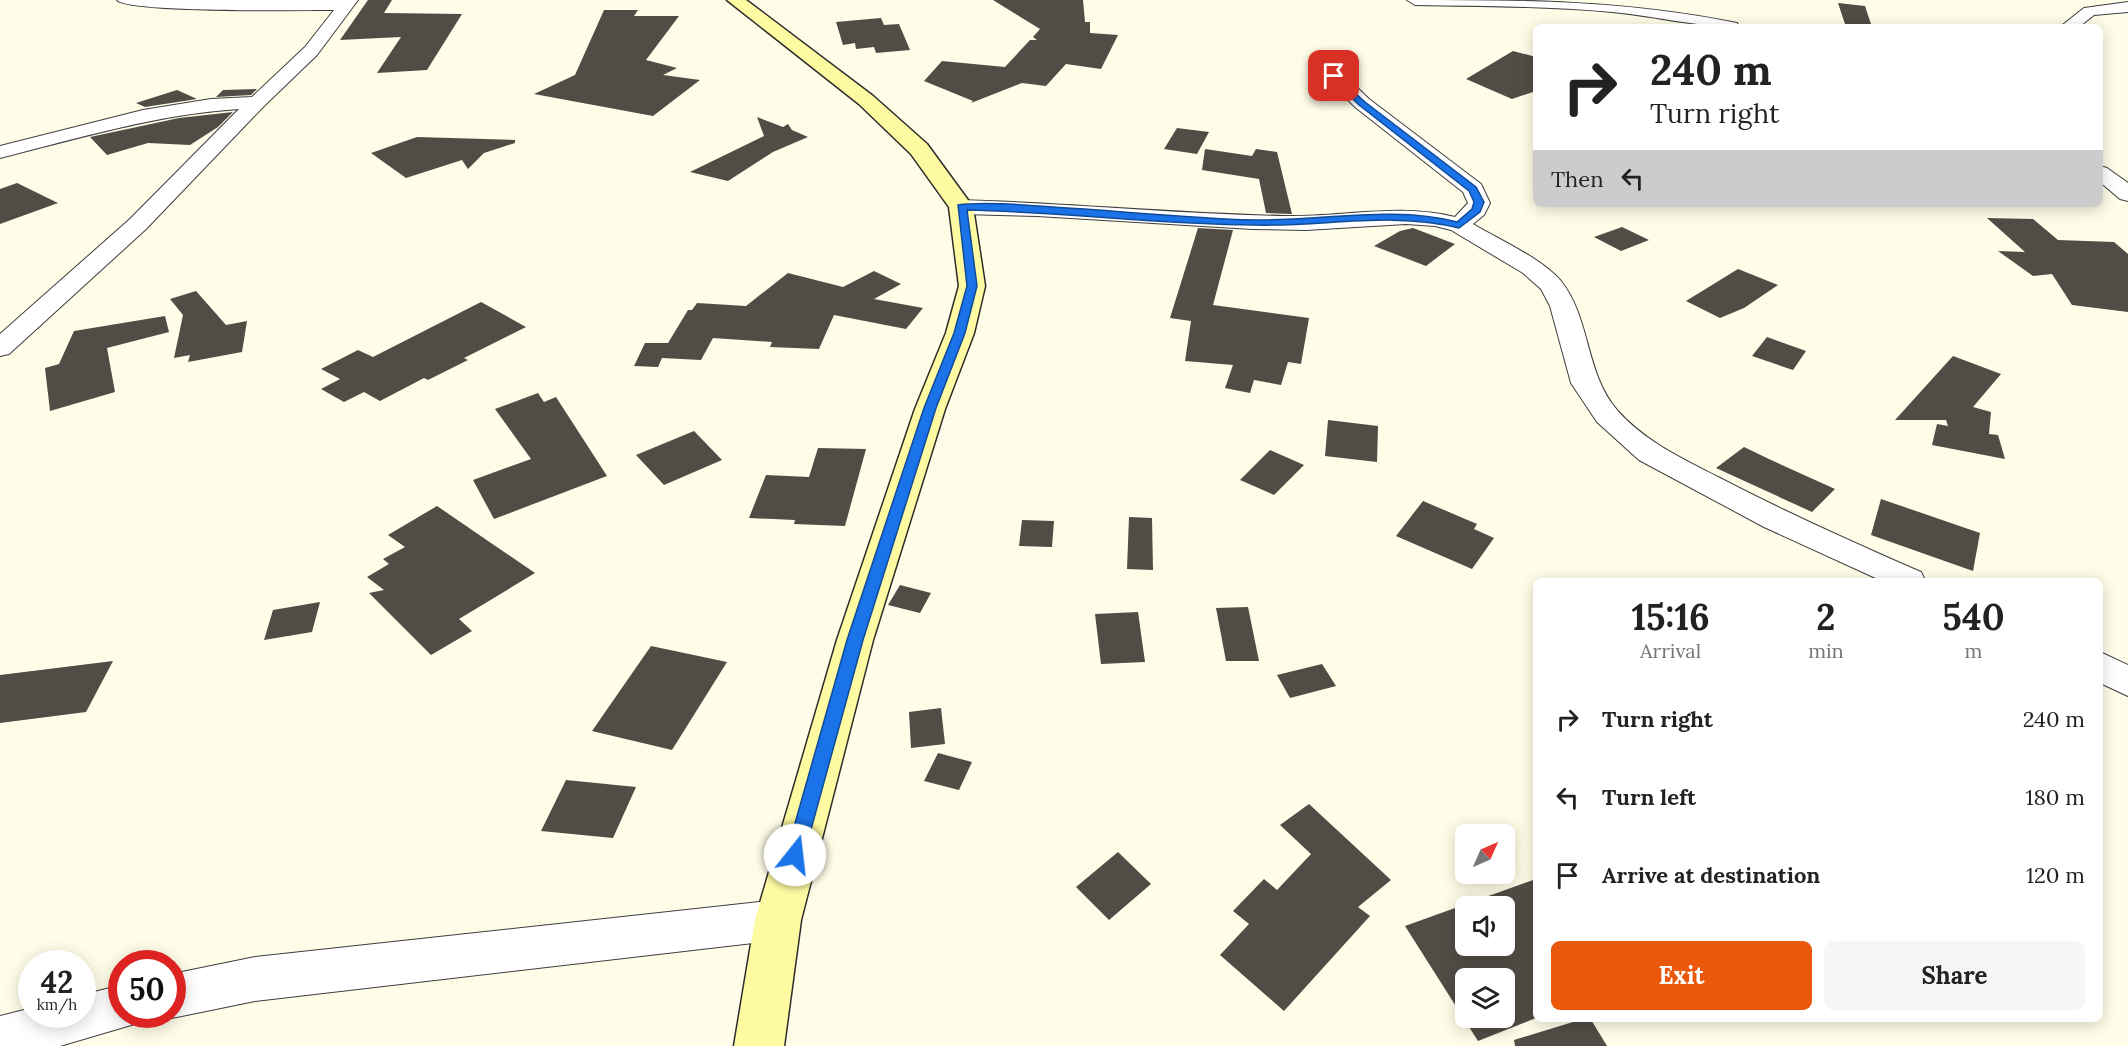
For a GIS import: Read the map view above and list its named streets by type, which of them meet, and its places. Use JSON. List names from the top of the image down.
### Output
{
  "north": "top right",
  "page": {
    "turn": ["240 m", "Turn right"],
    "then": "Then",
    "eta": [
      "15:16",
      "Arrival",
      "2",
      "min",
      "540",
      "m"
    ],
    "list": [
      {
        "name": "Turn right",
        "value": "240 m"
      },
      {
        "name": "Turn left",
        "value": "180 m"
      },
      {
        "name": "Arrive at destination",
        "value": "120 m"
      }
    ],
    "buttons": ["Exit", "Share"],
    "speed": "42 km/h",
    "limit": "50"
  }
}
